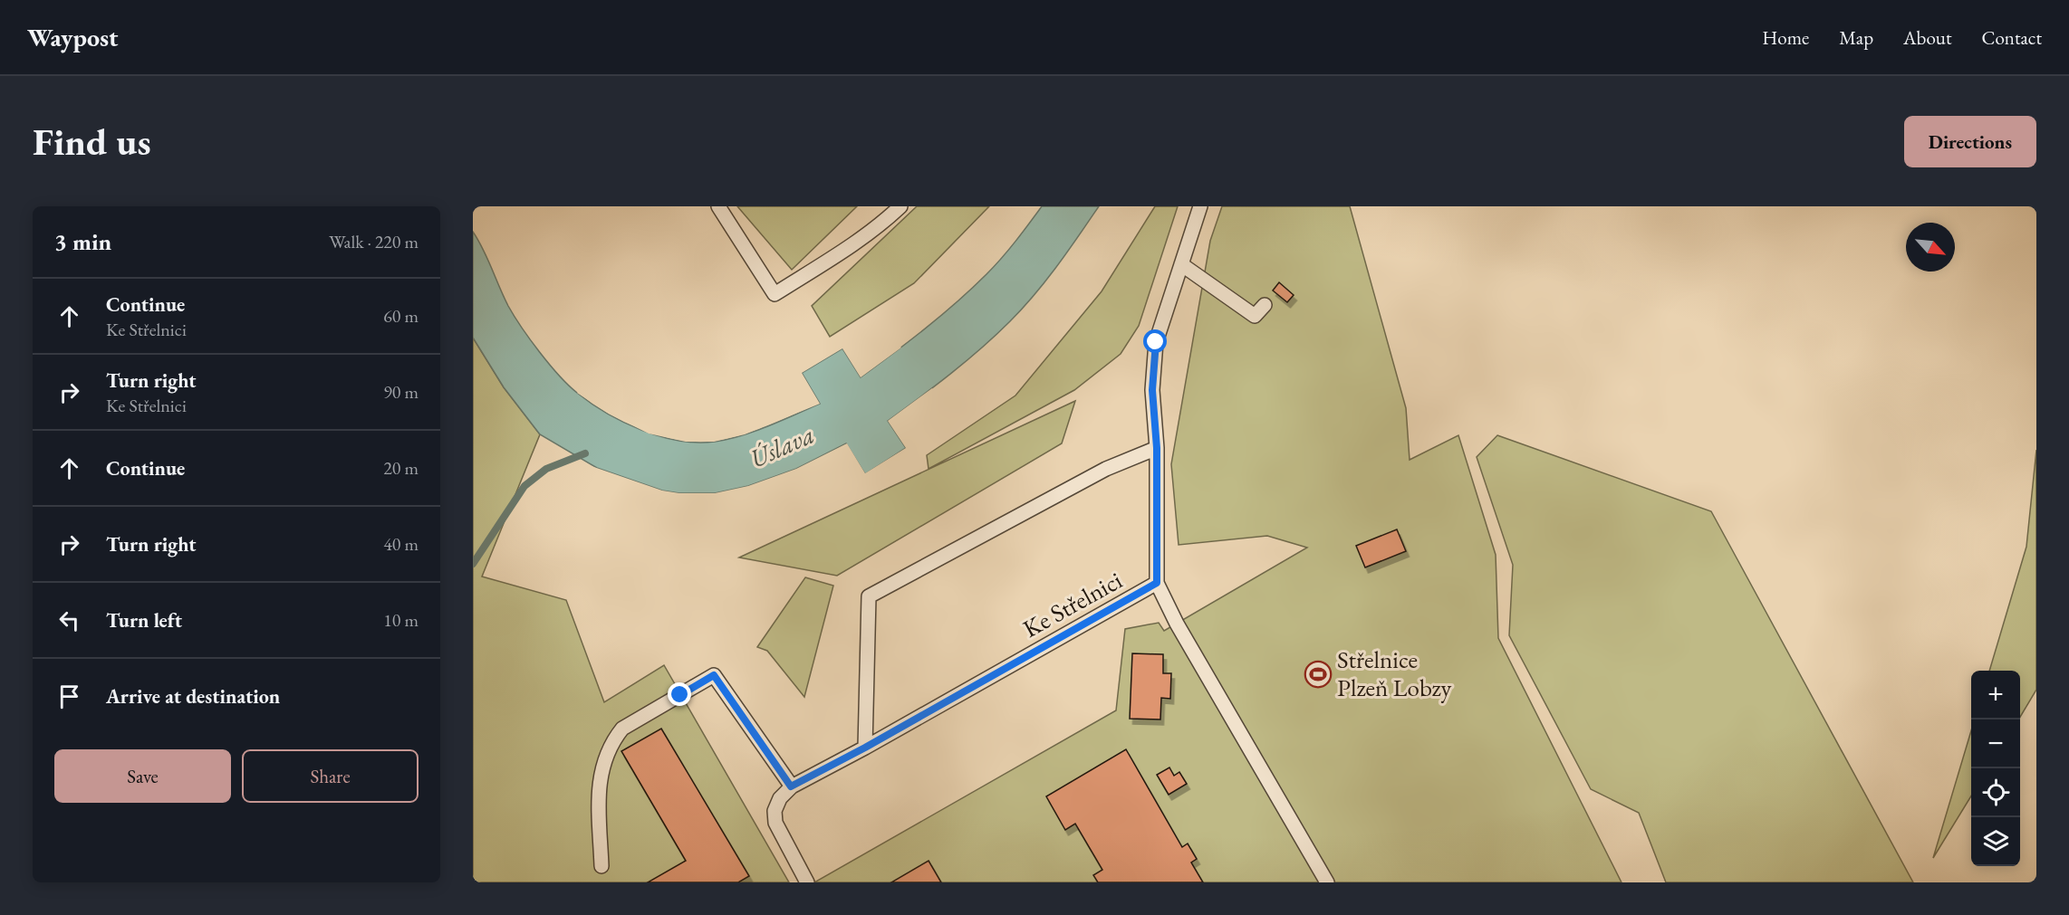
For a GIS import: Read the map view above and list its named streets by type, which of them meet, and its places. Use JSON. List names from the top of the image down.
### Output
{
  "streets": {
    "lane": ["Ke Střelnici"]
  },
  "water": ["Úslava"],
  "places": {
    "sports": ["Střelnice Plzeň Lobzy"]
  },
  "north": "bottom right",
  "page": {
    "header": "Waypost",
    "nav": [
      "Home",
      "Map",
      "About",
      "Contact"
    ],
    "buttons": [
      "Directions",
      ["Save", "Share"]
    ],
    "title": "Find us",
    "heading": ["3 min", "Walk · 220 m"],
    "list": [
      ["Continue", "Ke Střelnici", "60 m"],
      ["Turn right", "Ke Střelnici", "90 m"],
      ["Continue", "20 m"],
      ["Turn right", "40 m"],
      ["Turn left", "10 m"],
      "Arrive at destination"
    ],
    "map_buttons": ["+", "−"]
  }
}
